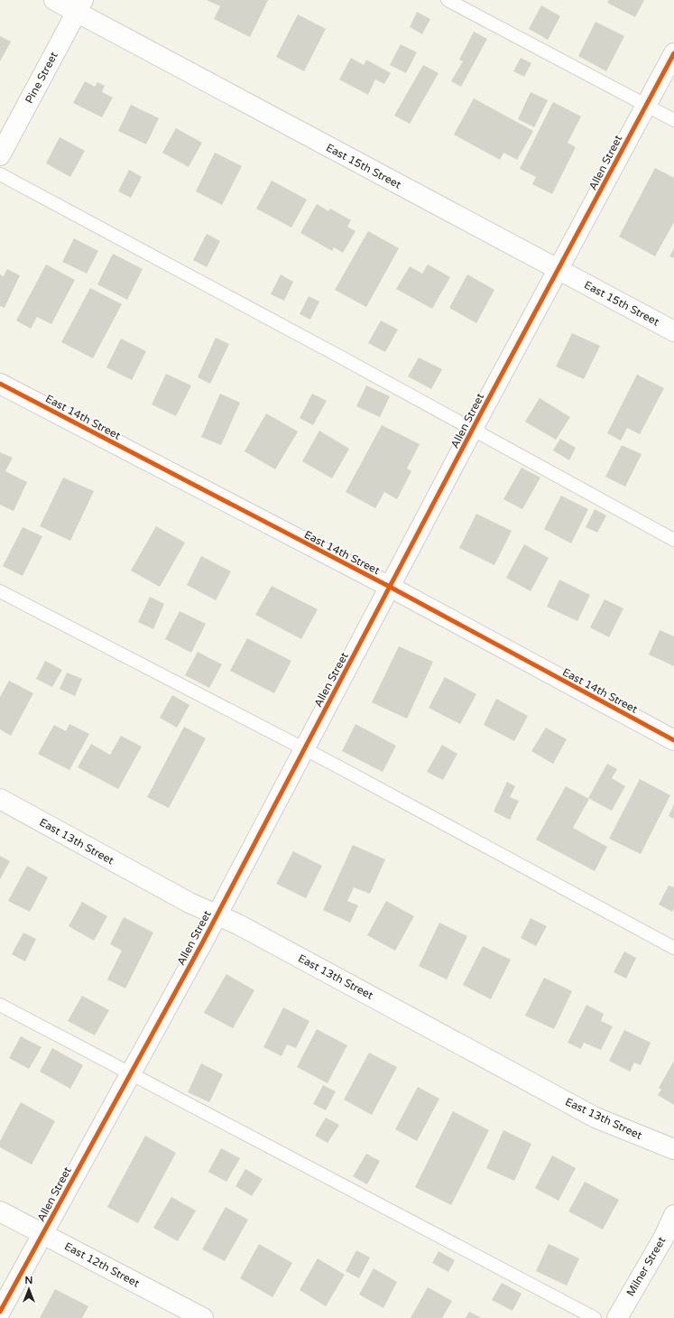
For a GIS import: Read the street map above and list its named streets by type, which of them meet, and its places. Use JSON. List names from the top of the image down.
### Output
{
  "streets": {
    "street": [
      "Pine Street",
      "Allen Street",
      "East 15th Street",
      "East 14th Street",
      "East 13th Street",
      "East 12th Street",
      "Milner Street"
    ]
  },
  "crossings": [
    ["Pine Street", "East 15th Street"],
    ["Allen Street", "East 15th Street"],
    ["Allen Street", "East 14th Street"],
    ["Allen Street", "East 13th Street"],
    ["Allen Street", "East 12th Street"]
  ],
  "north": "top"
}
